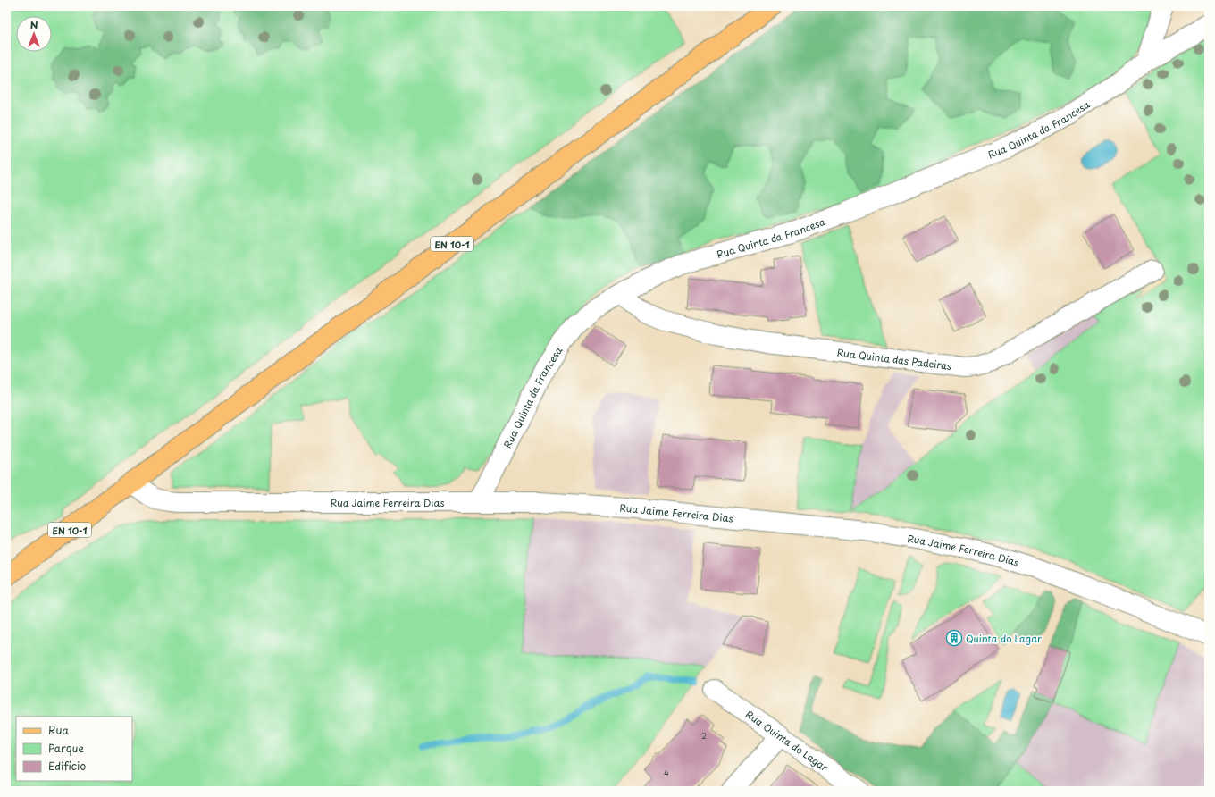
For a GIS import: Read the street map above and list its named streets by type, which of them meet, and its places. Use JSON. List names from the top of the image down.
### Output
{
  "streets": {
    "main road": ["EN 10-1"],
    "street": [
      "Rua Quinta da Francesa",
      "Rua Quinta das Padeiras",
      "Rua Jaime Ferreira Dias",
      "Rua Quinta do Lagar"
    ]
  },
  "crossings": [
    ["Rua Quinta da Francesa", "Rua Quinta das Padeiras"],
    ["Rua Quinta da Francesa", "Rua Jaime Ferreira Dias"],
    ["EN 10-1", "Rua Jaime Ferreira Dias"]
  ],
  "places": {
    "building": ["Quinta do Lagar"]
  },
  "house_numbers": ["2", "4"],
  "legend": ["Rua", "Parque", "Edifício"],
  "north": "top"
}
